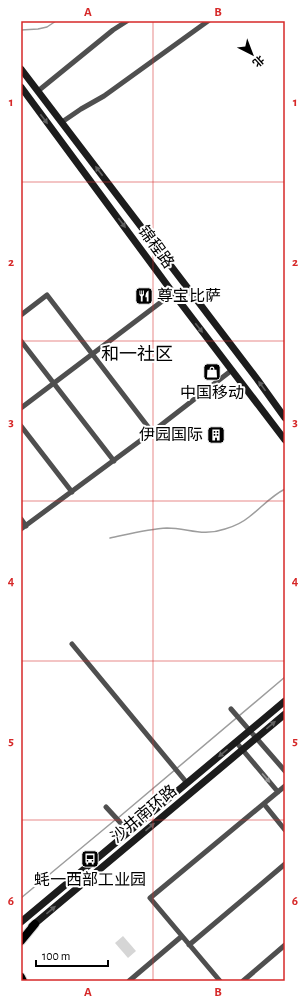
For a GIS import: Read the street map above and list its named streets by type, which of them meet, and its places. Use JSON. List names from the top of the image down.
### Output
{
  "streets": {
    "main road": ["锦程路", "沙井南环路"]
  },
  "districts": ["和一社区"],
  "places": {
    "restaurant": ["尊宝比萨"],
    "shop": ["中国移动"],
    "building": ["伊园国际"],
    "bus stop": ["蚝一西部工业园"]
  },
  "scale_bar": "100 m",
  "north": "bottom right",
  "grid": {
    "columns": ["A", "B"],
    "rows": [
      "1",
      "2",
      "3",
      "4",
      "5",
      "6"
    ]
  }
}
